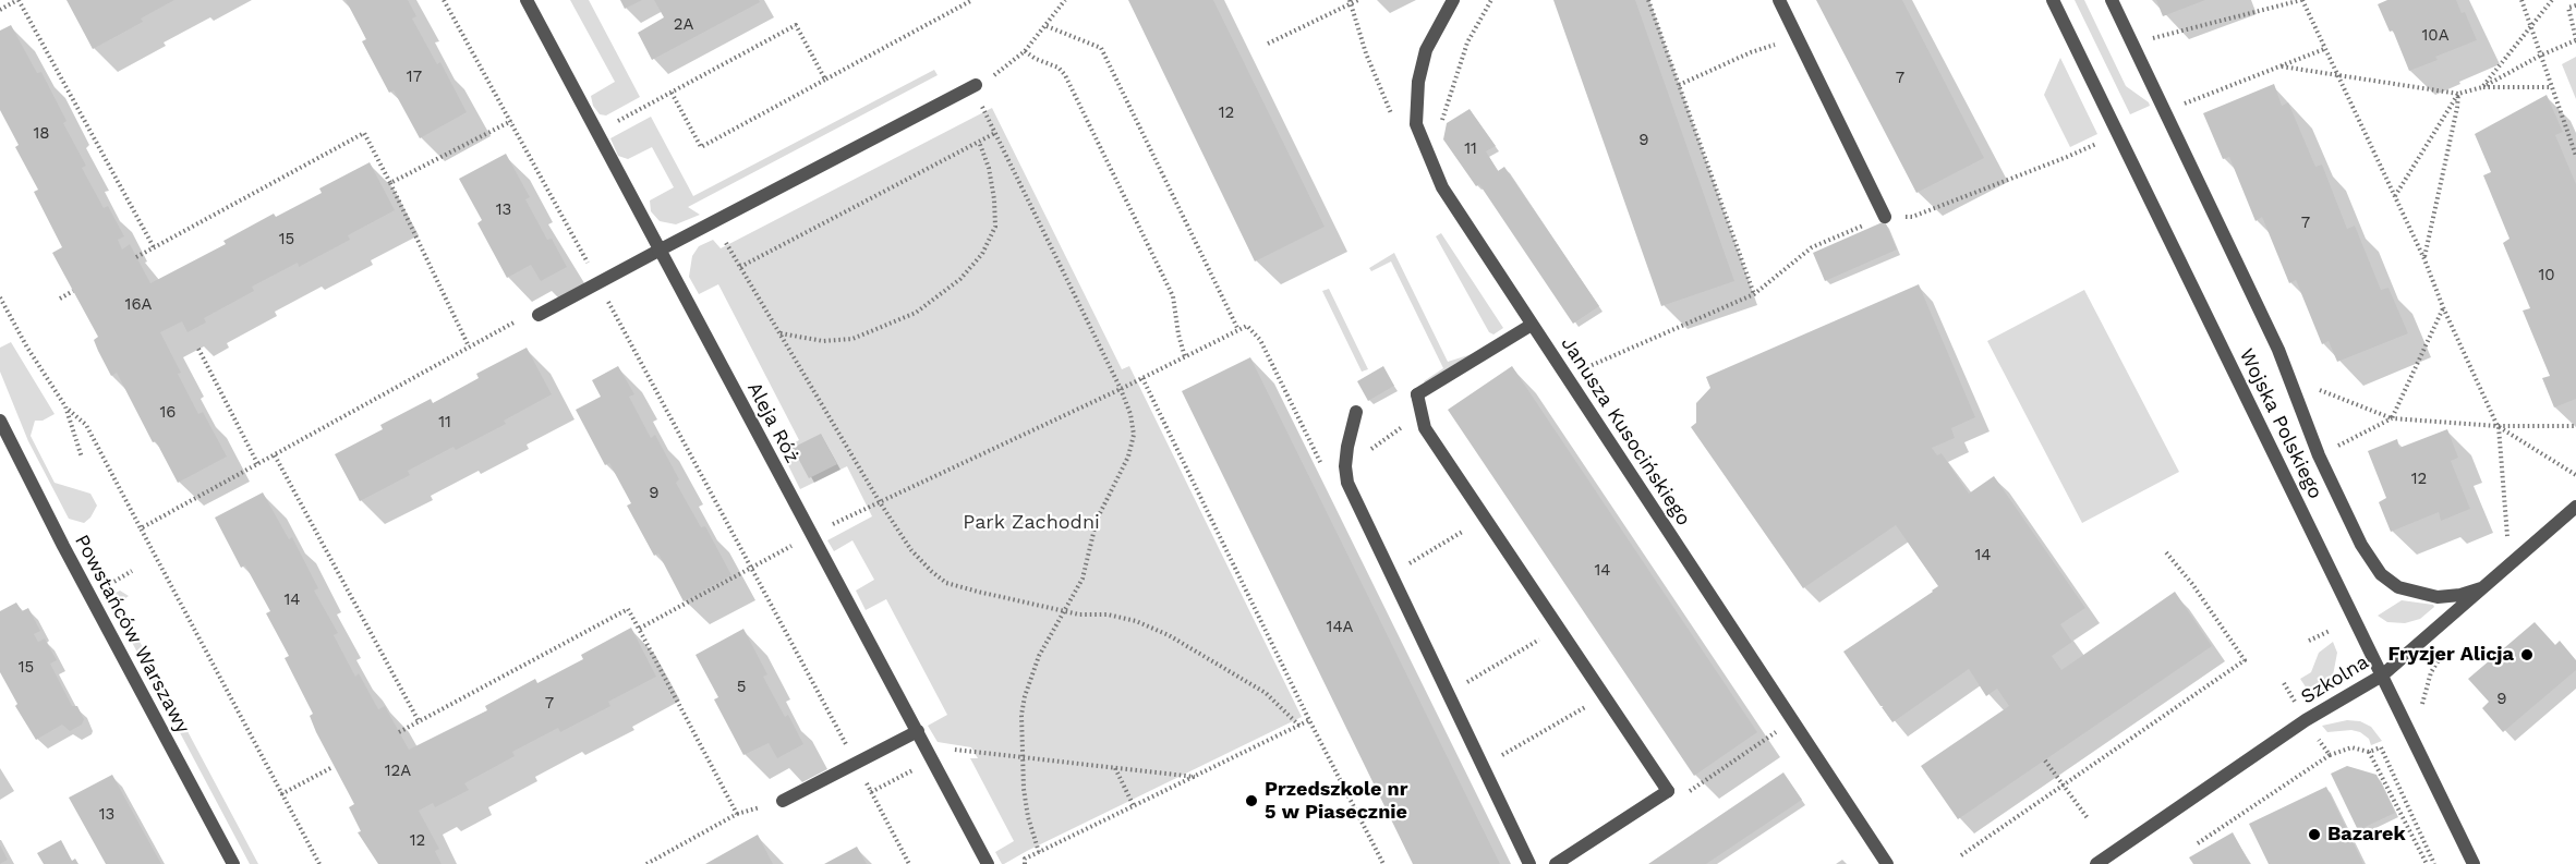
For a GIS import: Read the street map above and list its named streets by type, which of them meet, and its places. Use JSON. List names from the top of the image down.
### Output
{
  "streets": {
    "street": [
      "Aleja Róż",
      "Wojska Polskiego",
      "Janusza Kusocińskiego",
      "Powstańców Warszawy",
      "Szkolna"
    ]
  },
  "crossings": [
    ["Wojska Polskiego", "Szkolna"]
  ],
  "parks": ["Park Zachodni"],
  "places": ["Fryzjer Alicja", "Przedszkole nr 5 w Piasecznie", "Bazarek"],
  "house_numbers": [
    "2A",
    "10A",
    "17",
    "7",
    "12",
    "18",
    "9",
    "11",
    "13",
    "7",
    "15",
    "10",
    "16A",
    "16",
    "11",
    "12",
    "9",
    "14",
    "14",
    "14",
    "14A",
    "15",
    "5",
    "9",
    "7",
    "12A",
    "13",
    "12"
  ]
}
